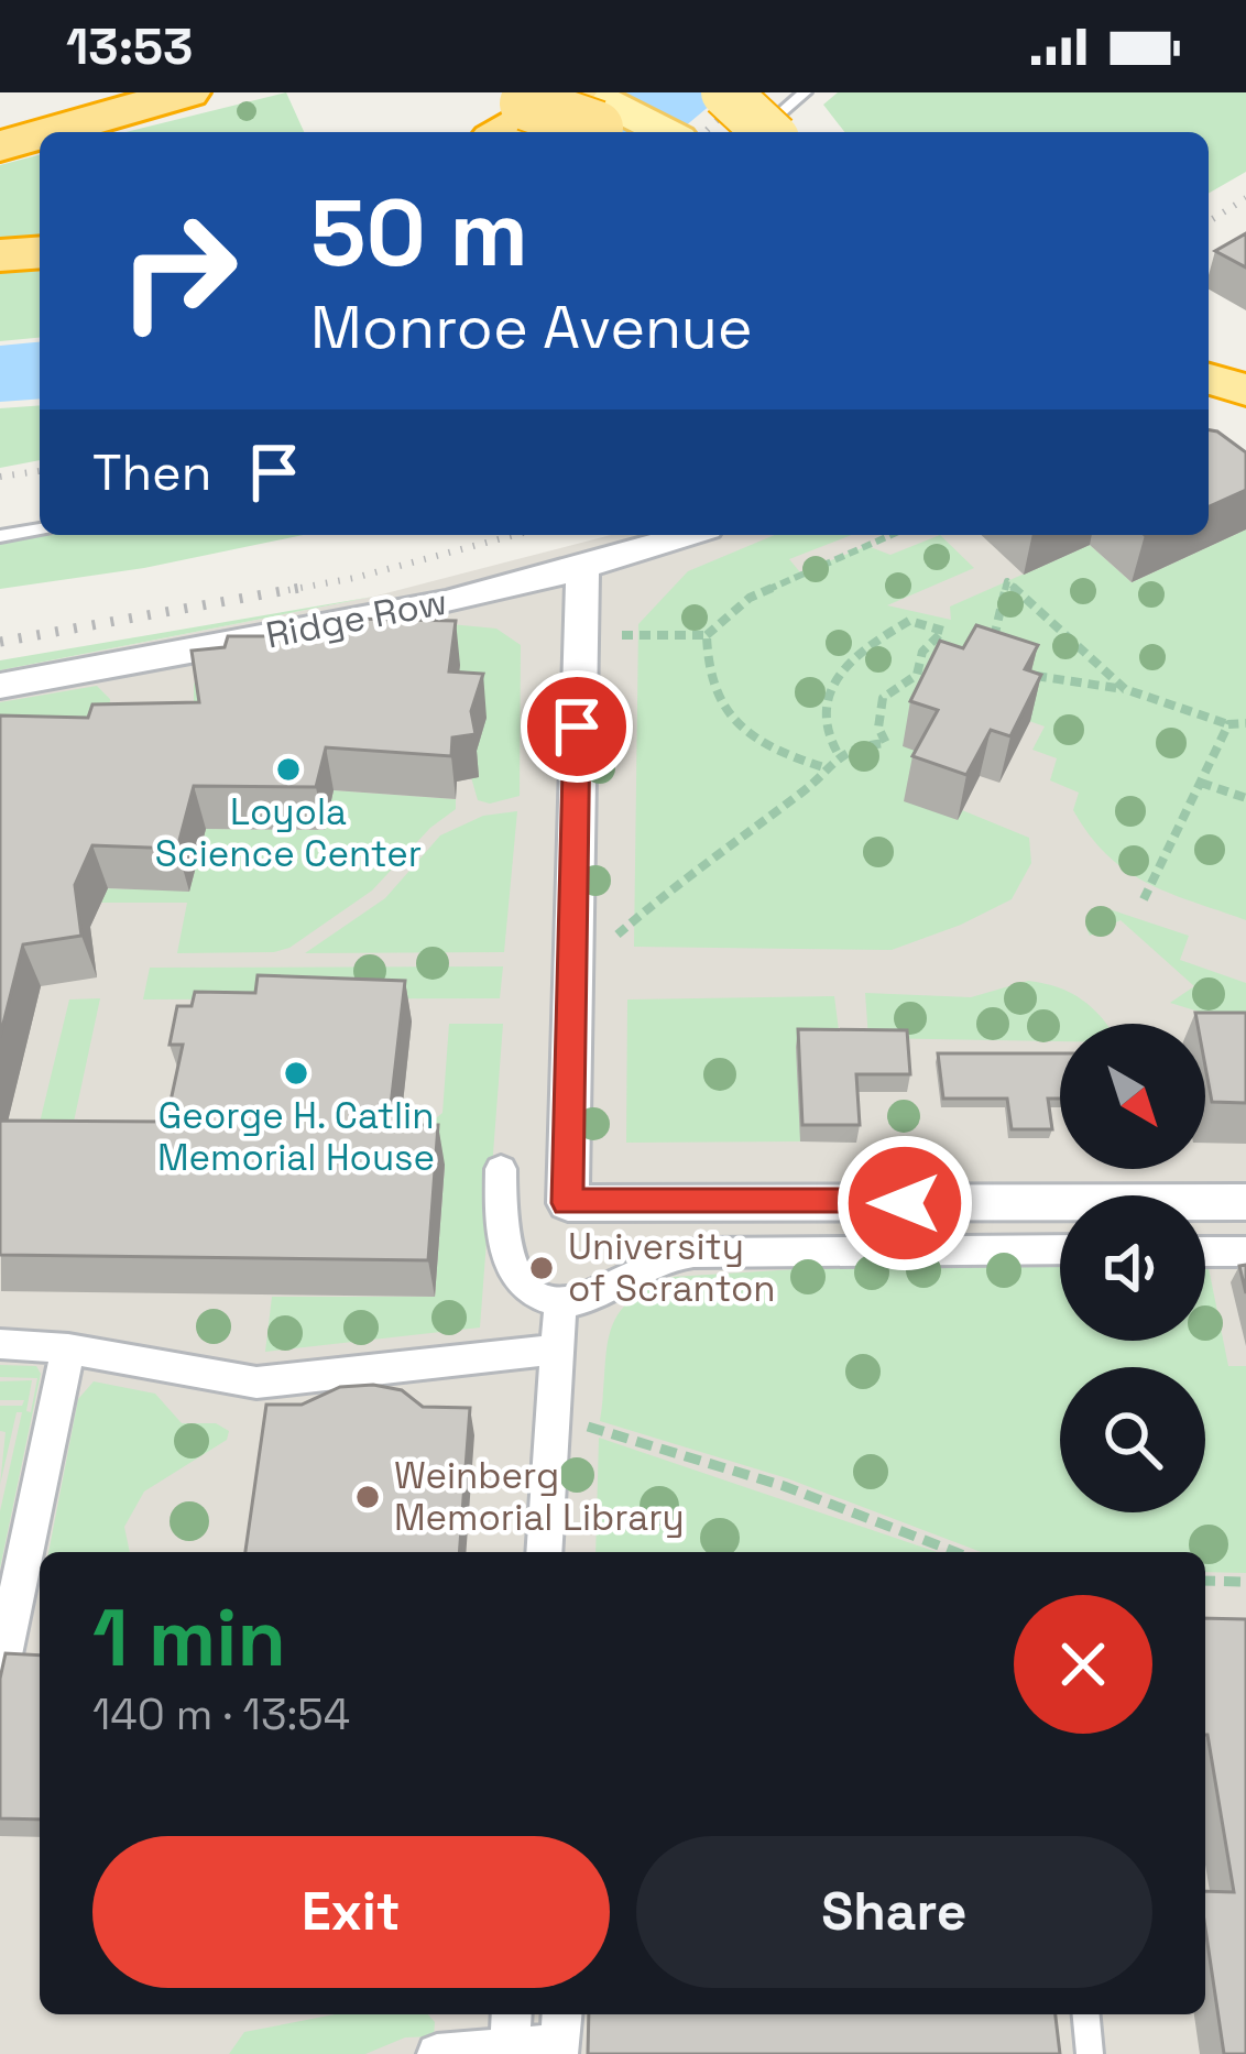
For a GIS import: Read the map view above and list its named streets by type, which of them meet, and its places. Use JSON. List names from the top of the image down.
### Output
{
  "streets": {
    "street": ["Ridge Row"]
  },
  "places": [
    "Loyola Science Center",
    "George H. Catlin Memorial House",
    "University of Scranton",
    "Weinberg Memorial Library"
  ],
  "north": "bottom right",
  "page": {
    "status": "13:53",
    "turn": ["50 m", "Monroe Avenue"],
    "then": "Then",
    "heading": ["1 min", "140 m · 13:54"],
    "buttons": ["Exit", "Share"]
  }
}
